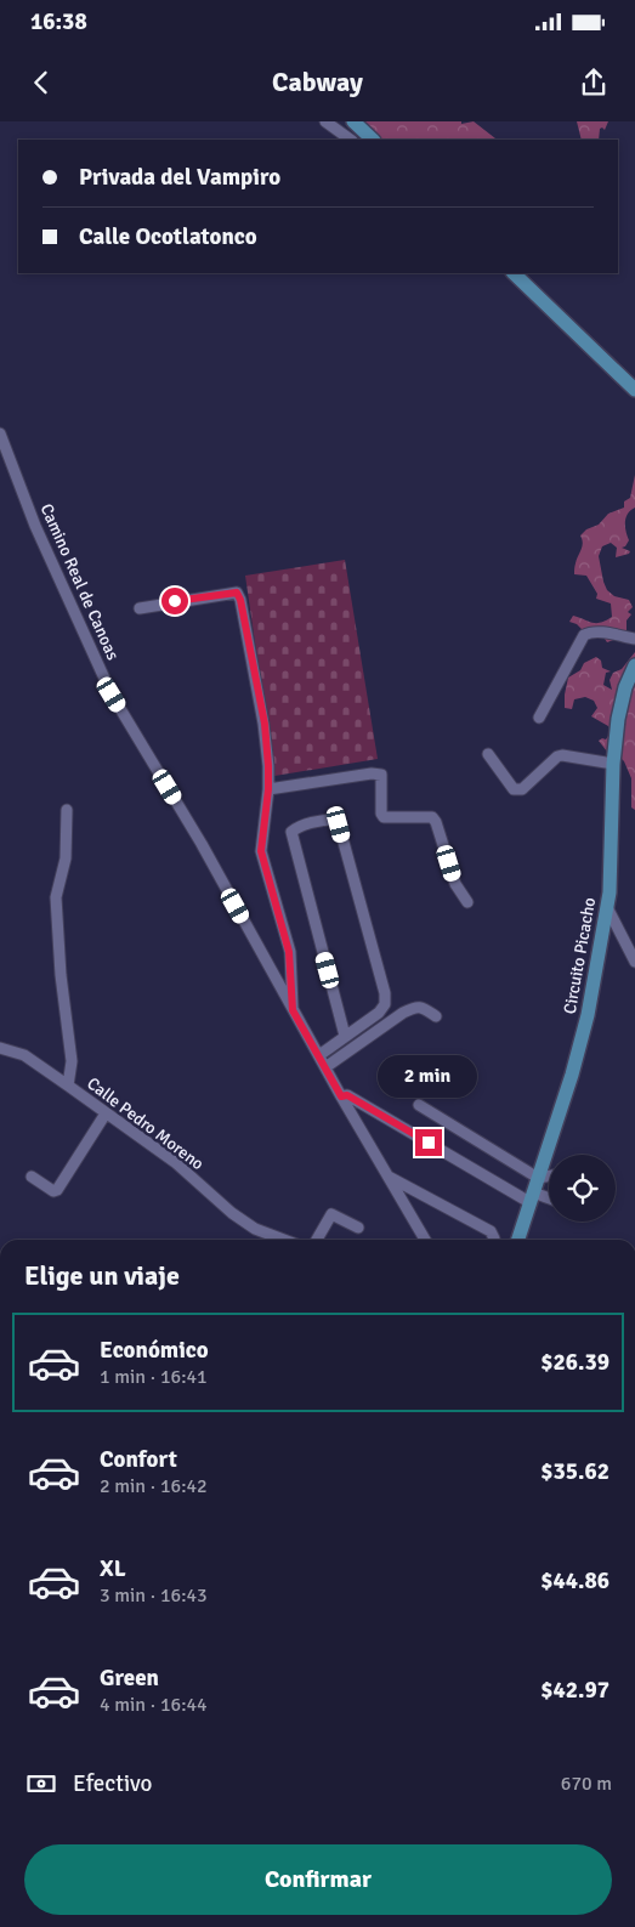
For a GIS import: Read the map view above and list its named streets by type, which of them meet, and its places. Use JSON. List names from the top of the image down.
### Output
{
  "streets": {
    "main road": ["Circuito Picacho"],
    "street": ["Camino Real de Canoas", "Calle Pedro Moreno"]
  },
  "page": {
    "status": "16:38",
    "header": "Cabway",
    "banner": ["Privada del Vampiro", "Calle Ocotlatonco"],
    "bubble": "2 min",
    "heading": "Elige un viaje",
    "list": [
      {
        "name": "Económico",
        "note": "1 min · 16:41",
        "value": "$26.39"
      },
      {
        "name": "Confort",
        "note": "2 min · 16:42",
        "value": "$35.62"
      },
      {
        "name": "XL",
        "note": "3 min · 16:43",
        "value": "$44.86"
      },
      {
        "name": "Green",
        "note": "4 min · 16:44",
        "value": "$42.97"
      }
    ],
    "pay": ["Efectivo", "670 m"],
    "buttons": "Confirmar"
  }
}
